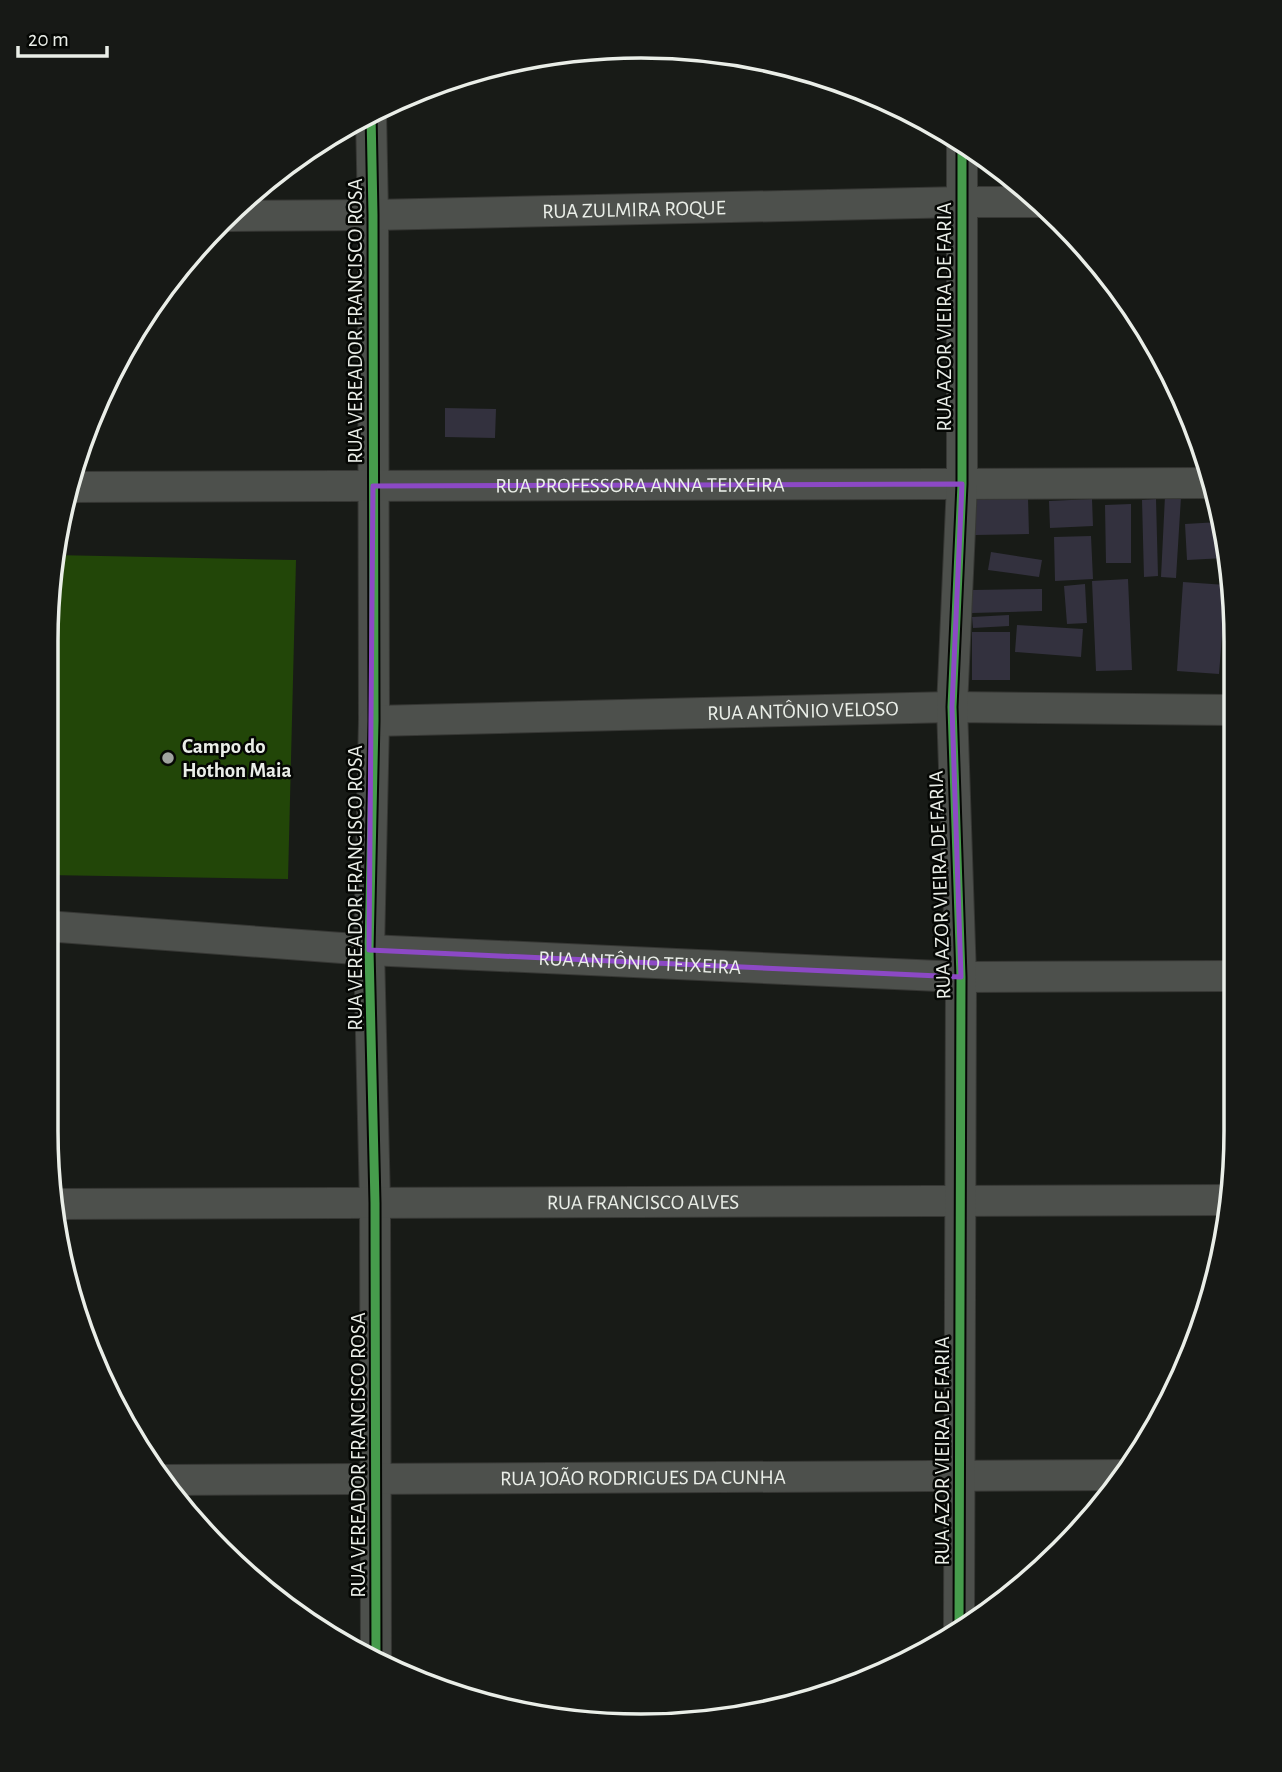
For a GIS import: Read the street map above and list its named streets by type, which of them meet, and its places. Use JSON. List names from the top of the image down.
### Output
{
  "streets": {
    "street": [
      "RUA ZULMIRA ROQUE",
      "RUA AZOR VIEIRA DE FARIA",
      "RUA VEREADOR FRANCISCO ROSA",
      "RUA PROFESSORA ANNA TEIXEIRA",
      "RUA ANTÔNIO VELOSO",
      "RUA ANTÔNIO TEIXEIRA",
      "RUA FRANCISCO ALVES",
      "RUA JOÃO RODRIGUES DA CUNHA"
    ]
  },
  "crossings": [
    ["RUA ZULMIRA ROQUE", "RUA AZOR VIEIRA DE FARIA"],
    ["RUA ZULMIRA ROQUE", "RUA VEREADOR FRANCISCO ROSA"],
    ["RUA AZOR VIEIRA DE FARIA", "RUA PROFESSORA ANNA TEIXEIRA"],
    ["RUA AZOR VIEIRA DE FARIA", "RUA ANTÔNIO VELOSO"],
    ["RUA AZOR VIEIRA DE FARIA", "RUA ANTÔNIO TEIXEIRA"],
    ["RUA AZOR VIEIRA DE FARIA", "RUA FRANCISCO ALVES"],
    ["RUA AZOR VIEIRA DE FARIA", "RUA JOÃO RODRIGUES DA CUNHA"],
    ["RUA VEREADOR FRANCISCO ROSA", "RUA PROFESSORA ANNA TEIXEIRA"],
    ["RUA VEREADOR FRANCISCO ROSA", "RUA ANTÔNIO VELOSO"],
    ["RUA VEREADOR FRANCISCO ROSA", "RUA ANTÔNIO TEIXEIRA"],
    ["RUA VEREADOR FRANCISCO ROSA", "RUA FRANCISCO ALVES"],
    ["RUA VEREADOR FRANCISCO ROSA", "RUA JOÃO RODRIGUES DA CUNHA"]
  ],
  "places": ["Campo do Hothon Maia"],
  "scale_bar": "20 m"
}
